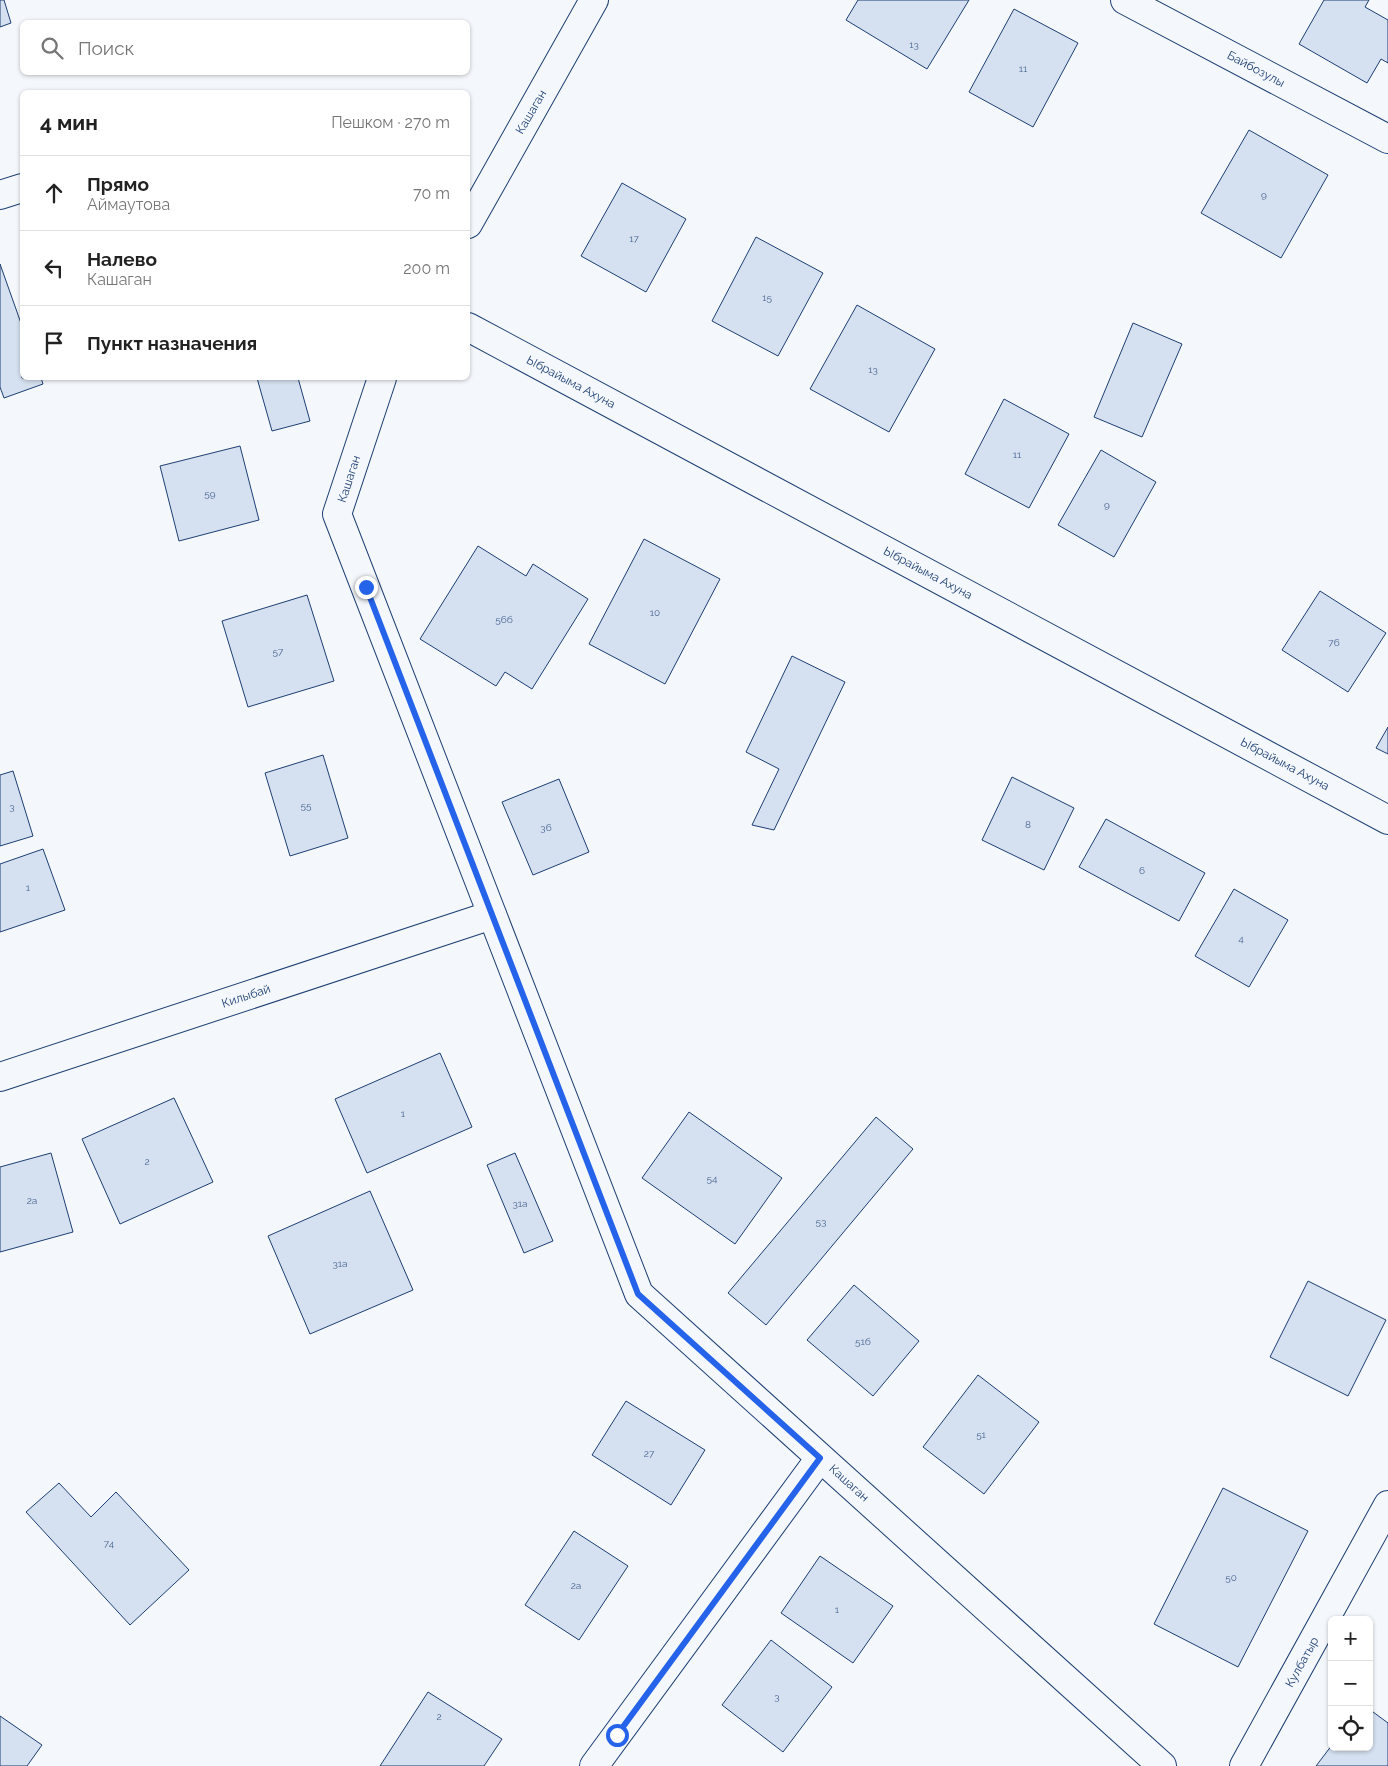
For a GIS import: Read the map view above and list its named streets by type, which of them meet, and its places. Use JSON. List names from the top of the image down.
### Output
{
  "streets": {
    "street": [
      "Байбозулы",
      "Кашаган",
      "Ыбрайыма Ахуна",
      "Килыбай",
      "Кулбатыр"
    ]
  },
  "crossings": [
    ["Кашаган", "Килыбай"]
  ],
  "house_numbers": [
    "13",
    "11",
    "9",
    "17",
    "15",
    "13",
    "11",
    "59",
    "9",
    "10",
    "56б",
    "76",
    "57",
    "55",
    "3",
    "8",
    "36",
    "6",
    "1",
    "4",
    "1",
    "2",
    "54",
    "2а",
    "31а",
    "53",
    "31а",
    "51б",
    "51",
    "27",
    "74",
    "50",
    "2а",
    "1",
    "3",
    "2"
  ],
  "page": {
    "search": "Поиск",
    "heading": ["4 мин", "Пешком · 270 m"],
    "list": [
      ["Прямо", "Аймаутова", "70 m"],
      ["Налево", "Кашаган", "200 m"],
      "Пункт назначения"
    ],
    "map_buttons": ["+", "−"]
  }
}
